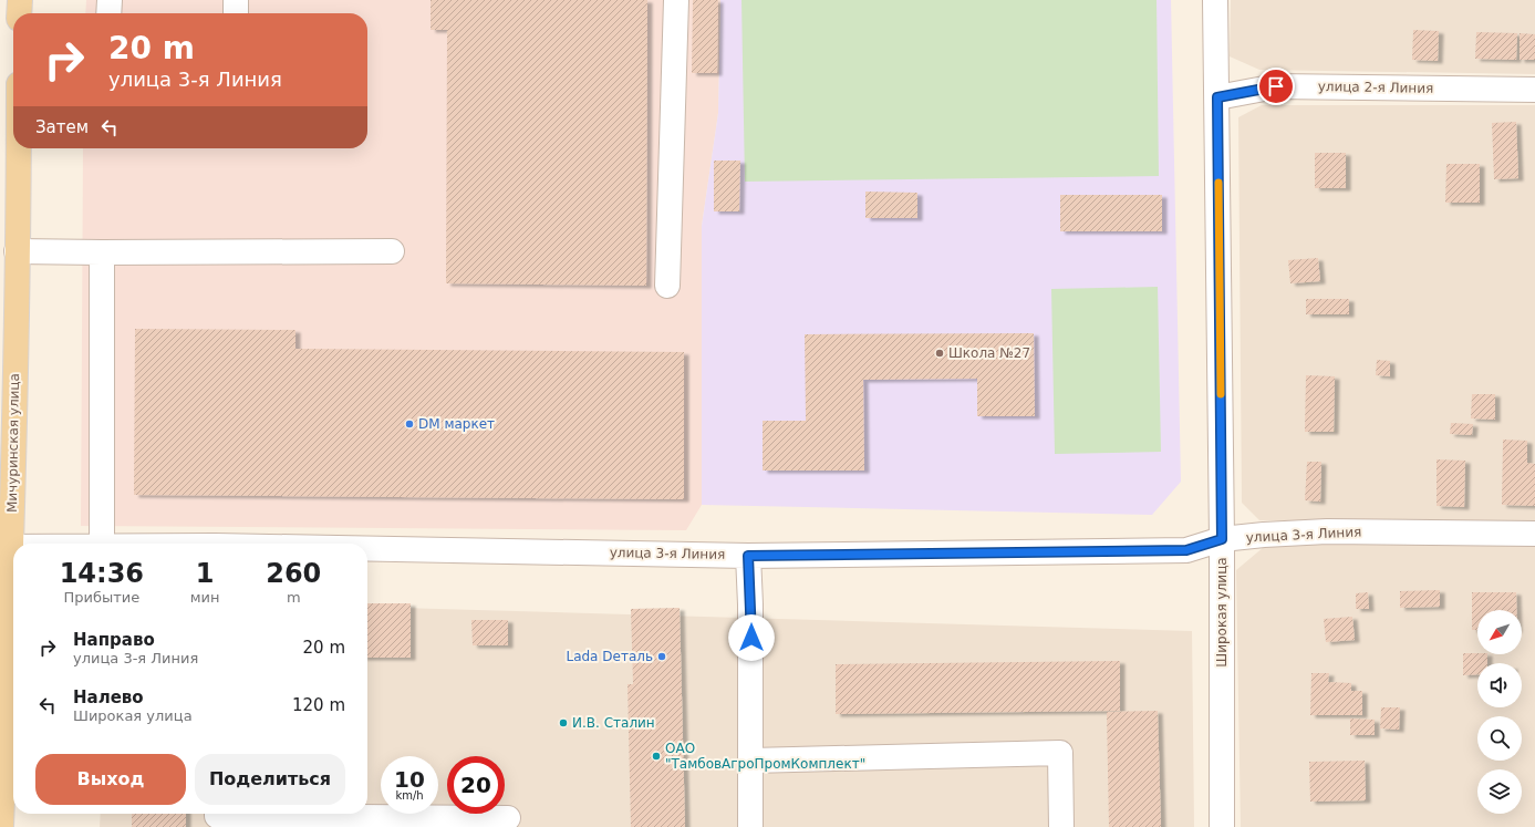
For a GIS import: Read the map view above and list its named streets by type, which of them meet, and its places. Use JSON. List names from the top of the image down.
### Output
{
  "streets": {
    "main road": ["Мичуринская улица"],
    "street": ["улица 2-я Линия", "улица 3-я Линия", "Широкая улица"]
  },
  "crossings": [
    ["улица 2-я Линия", "Широкая улица"],
    ["улица 3-я Линия", "Широкая улица"]
  ],
  "places": [
    "Школа №27",
    "DM маркет",
    "Lada Dеталь",
    "И.В. Сталин",
    "ОАО \"ТамбовАгроПромКомплект\""
  ],
  "north": "bottom left",
  "page": {
    "turn": ["20 m", "улица 3-я Линия"],
    "then": "Затем",
    "eta": [
      "14:36",
      "Прибытие",
      "1",
      "мин",
      "260",
      "m"
    ],
    "list": [
      {
        "name": "Направо",
        "note": "улица 3-я Линия",
        "value": "20 m"
      },
      {
        "name": "Налево",
        "note": "Широкая улица",
        "value": "120 m"
      }
    ],
    "buttons": ["Выход", "Поделиться"],
    "speed": "10 km/h",
    "limit": "20"
  }
}
